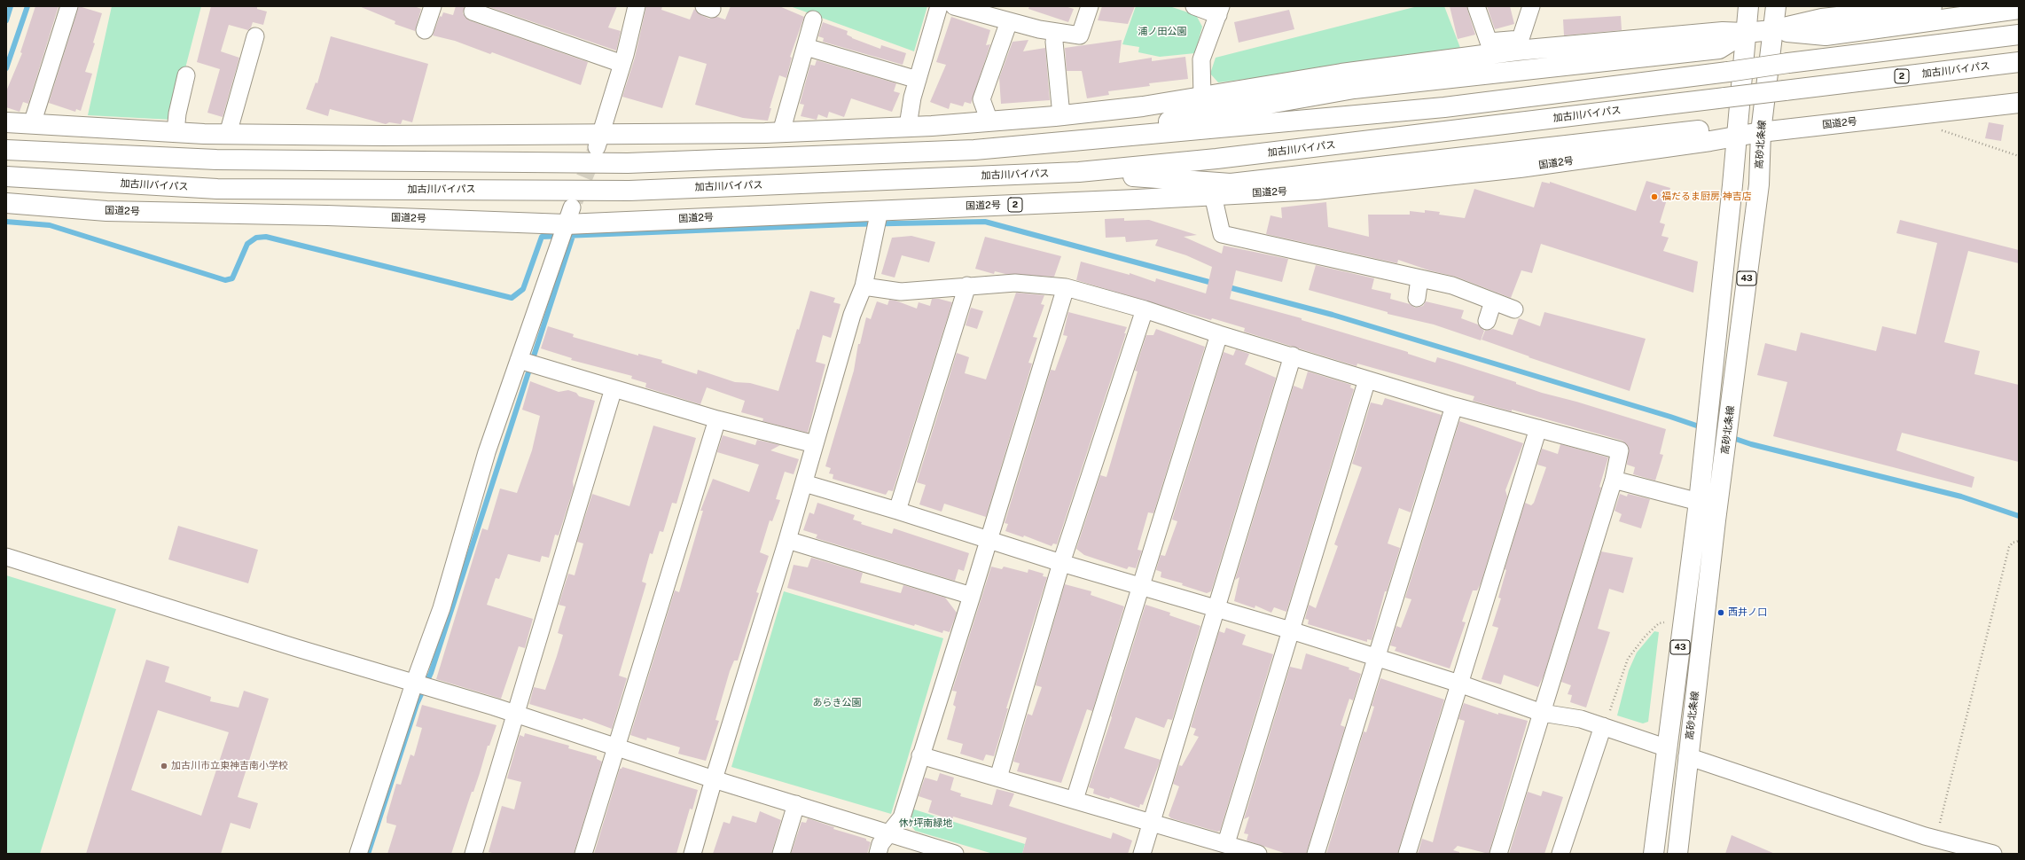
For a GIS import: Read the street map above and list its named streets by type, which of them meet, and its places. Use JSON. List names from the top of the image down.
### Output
{
  "streets": {
    "main road": [
      "加古川バイパス",
      "2",
      "国道2号",
      "高砂北条線",
      "43"
    ]
  },
  "crossings": [
    ["国道2号", "高砂北条線"],
    ["国道2号", "43"]
  ],
  "parks": ["浦ノ田公園", "あらき公園", "休ｹ坪南緑地"],
  "places": ["福だるま厨房 神吉店", "西井ノ口", "加古川市立東神吉南小学校"]
}
